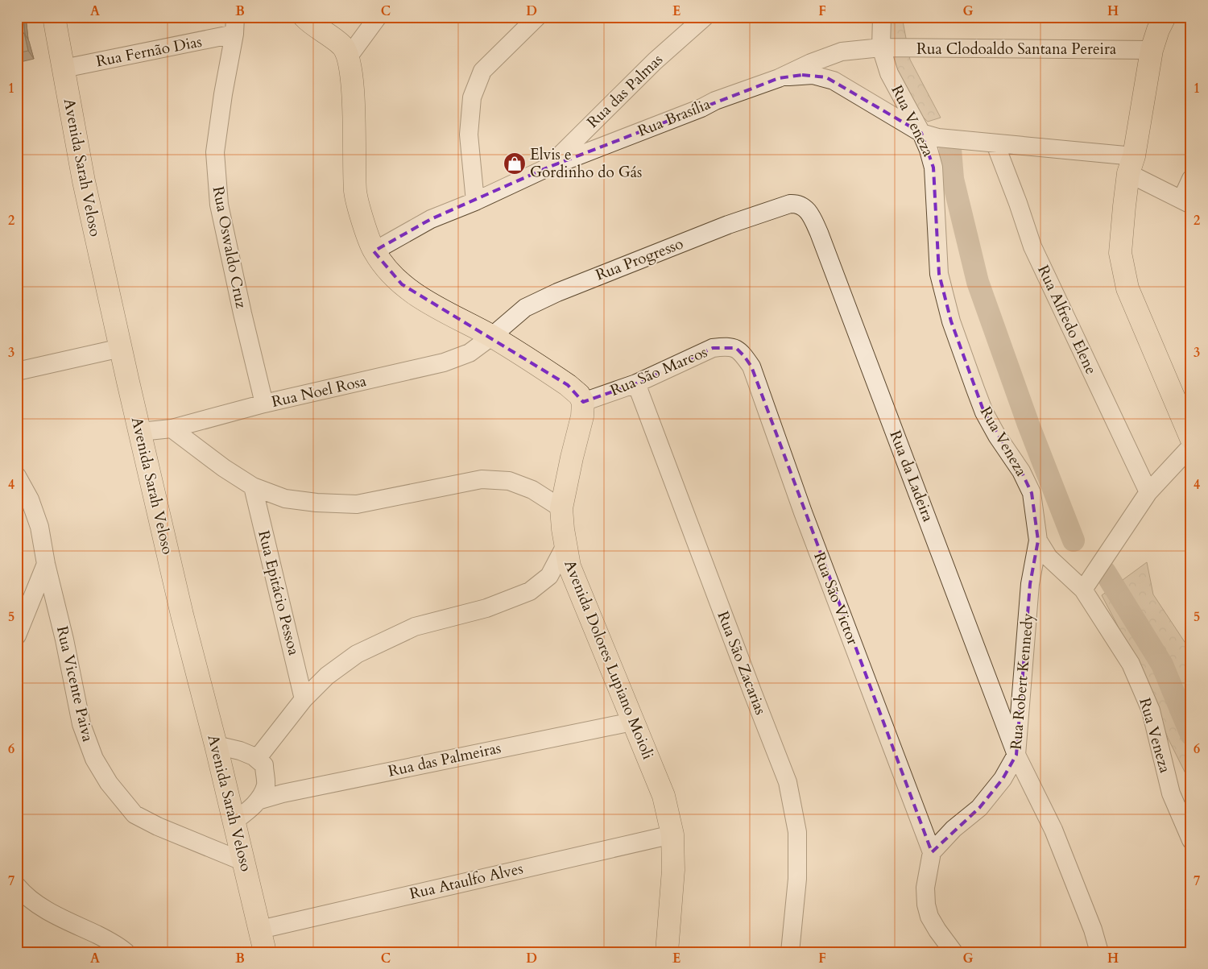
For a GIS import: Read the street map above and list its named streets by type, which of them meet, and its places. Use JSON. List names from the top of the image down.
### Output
{
  "streets": {
    "main road": ["Avenida Sarah Veloso", "Avenida Dolores Lupiano Moioli"],
    "street": [
      "Rua Clodoaldo Santana Pereira",
      "Rua Fernão Dias",
      "Rua das Palmas",
      "Rua Brasília",
      "Rua Veneza",
      "Rua Oswaldo Cruz",
      "Rua Progresso",
      "Rua Alfredo Elene",
      "Rua São Marcos",
      "Rua Noel Rosa",
      "Rua da Ladeira",
      "Rua Epitácio Pessoa",
      "Rua São Victor",
      "Rua São Zacarias",
      "Rua Robert Kennedy",
      "Rua Vicente Paiva",
      "Rua das Palmeiras",
      "Rua Ataulfo Alves"
    ]
  },
  "crossings": [
    ["Rua Clodoaldo Santana Pereira", "Rua Brasília"],
    ["Rua Clodoaldo Santana Pereira", "Rua Veneza"],
    ["Rua Fernão Dias", "Avenida Sarah Veloso"],
    ["Rua Fernão Dias", "Rua Oswaldo Cruz"],
    ["Rua das Palmas", "Rua Brasília"],
    ["Rua Brasília", "Rua Veneza"],
    ["Rua Brasília", "Rua Alfredo Elene"],
    ["Rua Veneza", "Rua Robert Kennedy"],
    ["Avenida Sarah Veloso", "Rua Noel Rosa"],
    ["Avenida Sarah Veloso", "Rua Vicente Paiva"],
    ["Avenida Sarah Veloso", "Rua Ataulfo Alves"],
    ["Rua Oswaldo Cruz", "Rua Noel Rosa"],
    ["Rua Progresso", "Rua Noel Rosa"],
    ["Rua Progresso", "Rua da Ladeira"],
    ["Rua São Marcos", "Rua São Victor"],
    ["Rua São Marcos", "Avenida Dolores Lupiano Moioli"],
    ["Rua São Marcos", "Rua São Zacarias"],
    ["Rua da Ladeira", "Rua Robert Kennedy"],
    ["Rua São Victor", "Rua Robert Kennedy"],
    ["Avenida Dolores Lupiano Moioli", "Rua das Palmeiras"],
    ["Avenida Dolores Lupiano Moioli", "Rua Ataulfo Alves"]
  ],
  "places": {
    "shop": ["Elvis e Gordinho do Gás"]
  },
  "grid": {
    "columns": [
      "A",
      "B",
      "C",
      "D",
      "E",
      "F",
      "G",
      "H"
    ],
    "rows": [
      "1",
      "2",
      "3",
      "4",
      "5",
      "6",
      "7"
    ]
  }
}
